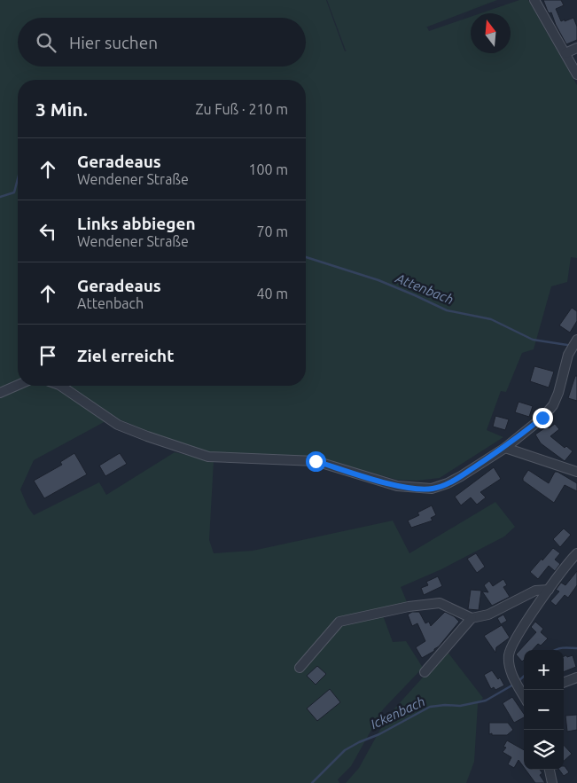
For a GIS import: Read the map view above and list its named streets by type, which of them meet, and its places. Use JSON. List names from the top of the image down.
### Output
{
  "water": ["Attenbach", "Ickenbach"],
  "north": "top",
  "page": {
    "search": "Hier suchen",
    "heading": ["3 Min.", "Zu Fuß · 210 m"],
    "list": [
      ["Geradeaus", "Wendener Straße", "100 m"],
      ["Links abbiegen", "Wendener Straße", "70 m"],
      ["Geradeaus", "Attenbach", "40 m"],
      "Ziel erreicht"
    ],
    "map_buttons": ["+", "−"]
  }
}
